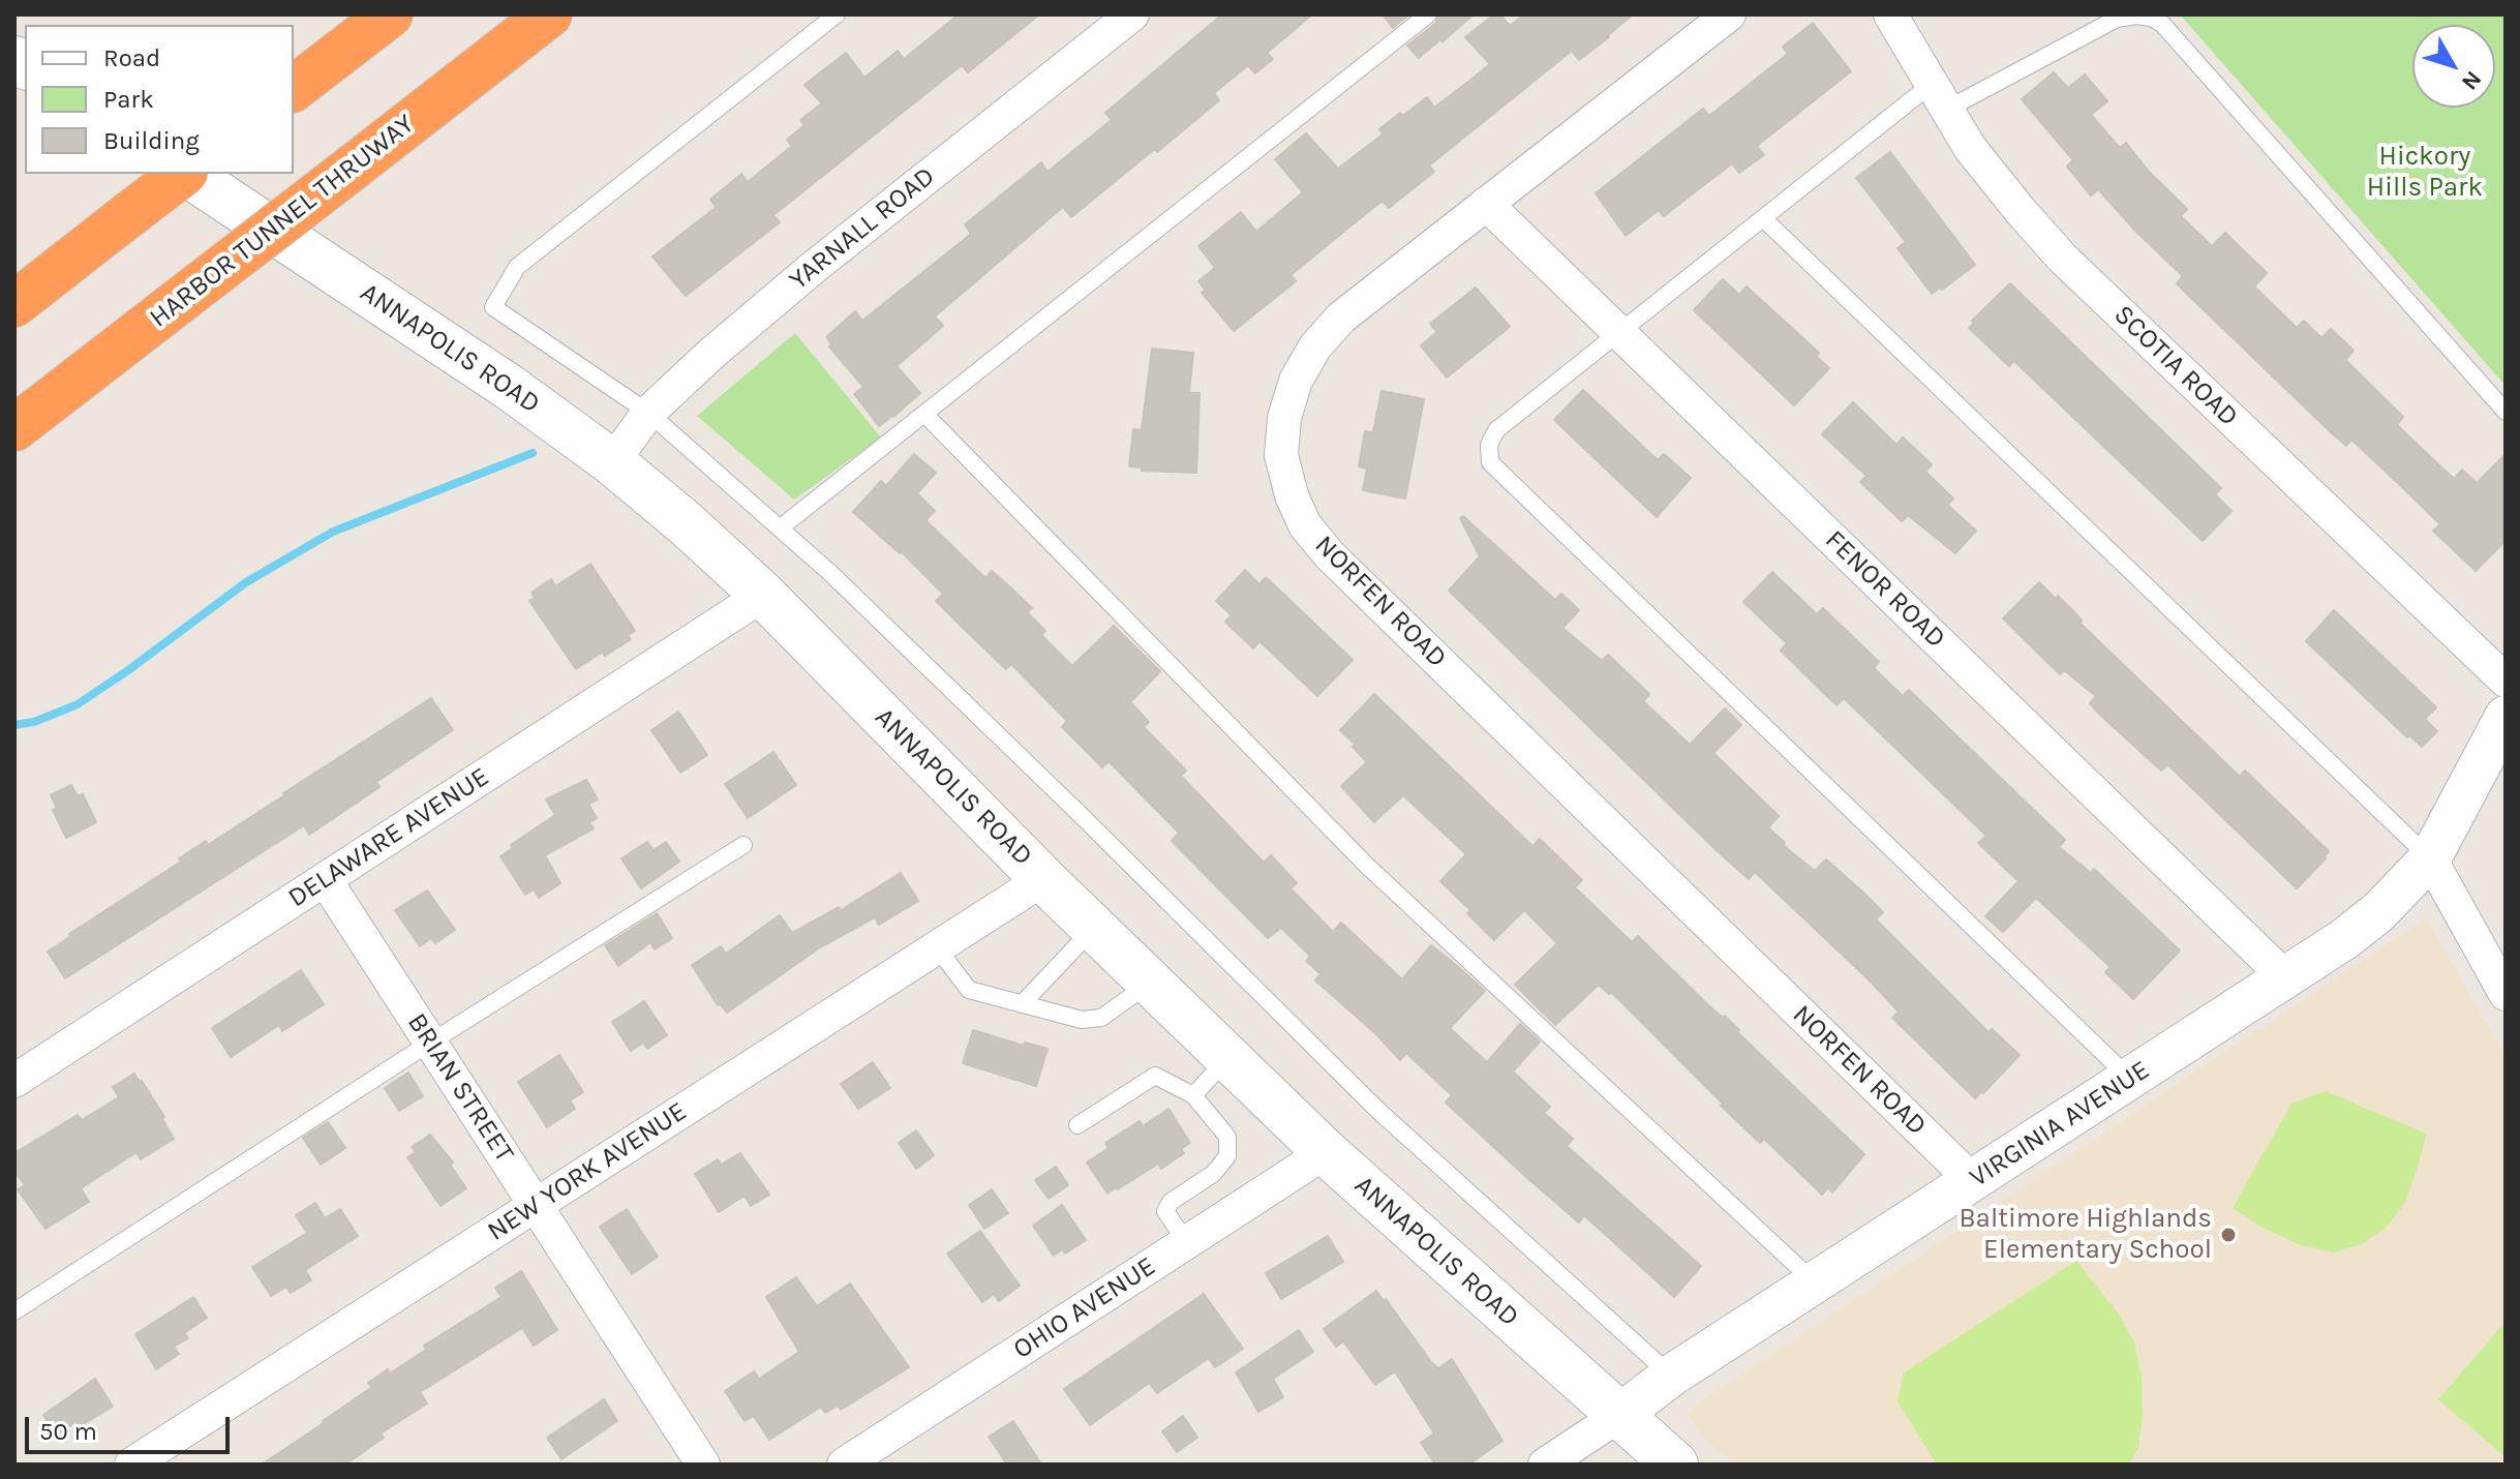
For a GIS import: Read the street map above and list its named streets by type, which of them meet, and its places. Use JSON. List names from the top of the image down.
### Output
{
  "streets": {
    "highway": ["HARBOR TUNNEL THRUWAY"],
    "main road": ["ANNAPOLIS ROAD"],
    "street": [
      "YARNALL ROAD",
      "SCOTIA ROAD",
      "FENOR ROAD",
      "NORFEN ROAD",
      "DELAWARE AVENUE",
      "BRIAN STREET",
      "VIRGINIA AVENUE",
      "NEW YORK AVENUE",
      "OHIO AVENUE"
    ]
  },
  "crossings": [
    ["YARNALL ROAD", "ANNAPOLIS ROAD"],
    ["ANNAPOLIS ROAD", "DELAWARE AVENUE"],
    ["ANNAPOLIS ROAD", "VIRGINIA AVENUE"],
    ["ANNAPOLIS ROAD", "NEW YORK AVENUE"],
    ["ANNAPOLIS ROAD", "OHIO AVENUE"],
    ["FENOR ROAD", "NORFEN ROAD"],
    ["FENOR ROAD", "VIRGINIA AVENUE"],
    ["NORFEN ROAD", "VIRGINIA AVENUE"],
    ["DELAWARE AVENUE", "BRIAN STREET"],
    ["BRIAN STREET", "NEW YORK AVENUE"]
  ],
  "parks": ["Hickory Hills Park"],
  "places": ["Baltimore Highlands Elementary School"],
  "legend": ["Road", "Park", "Building"],
  "scale_bar": "50 m",
  "north": "bottom right"
}
